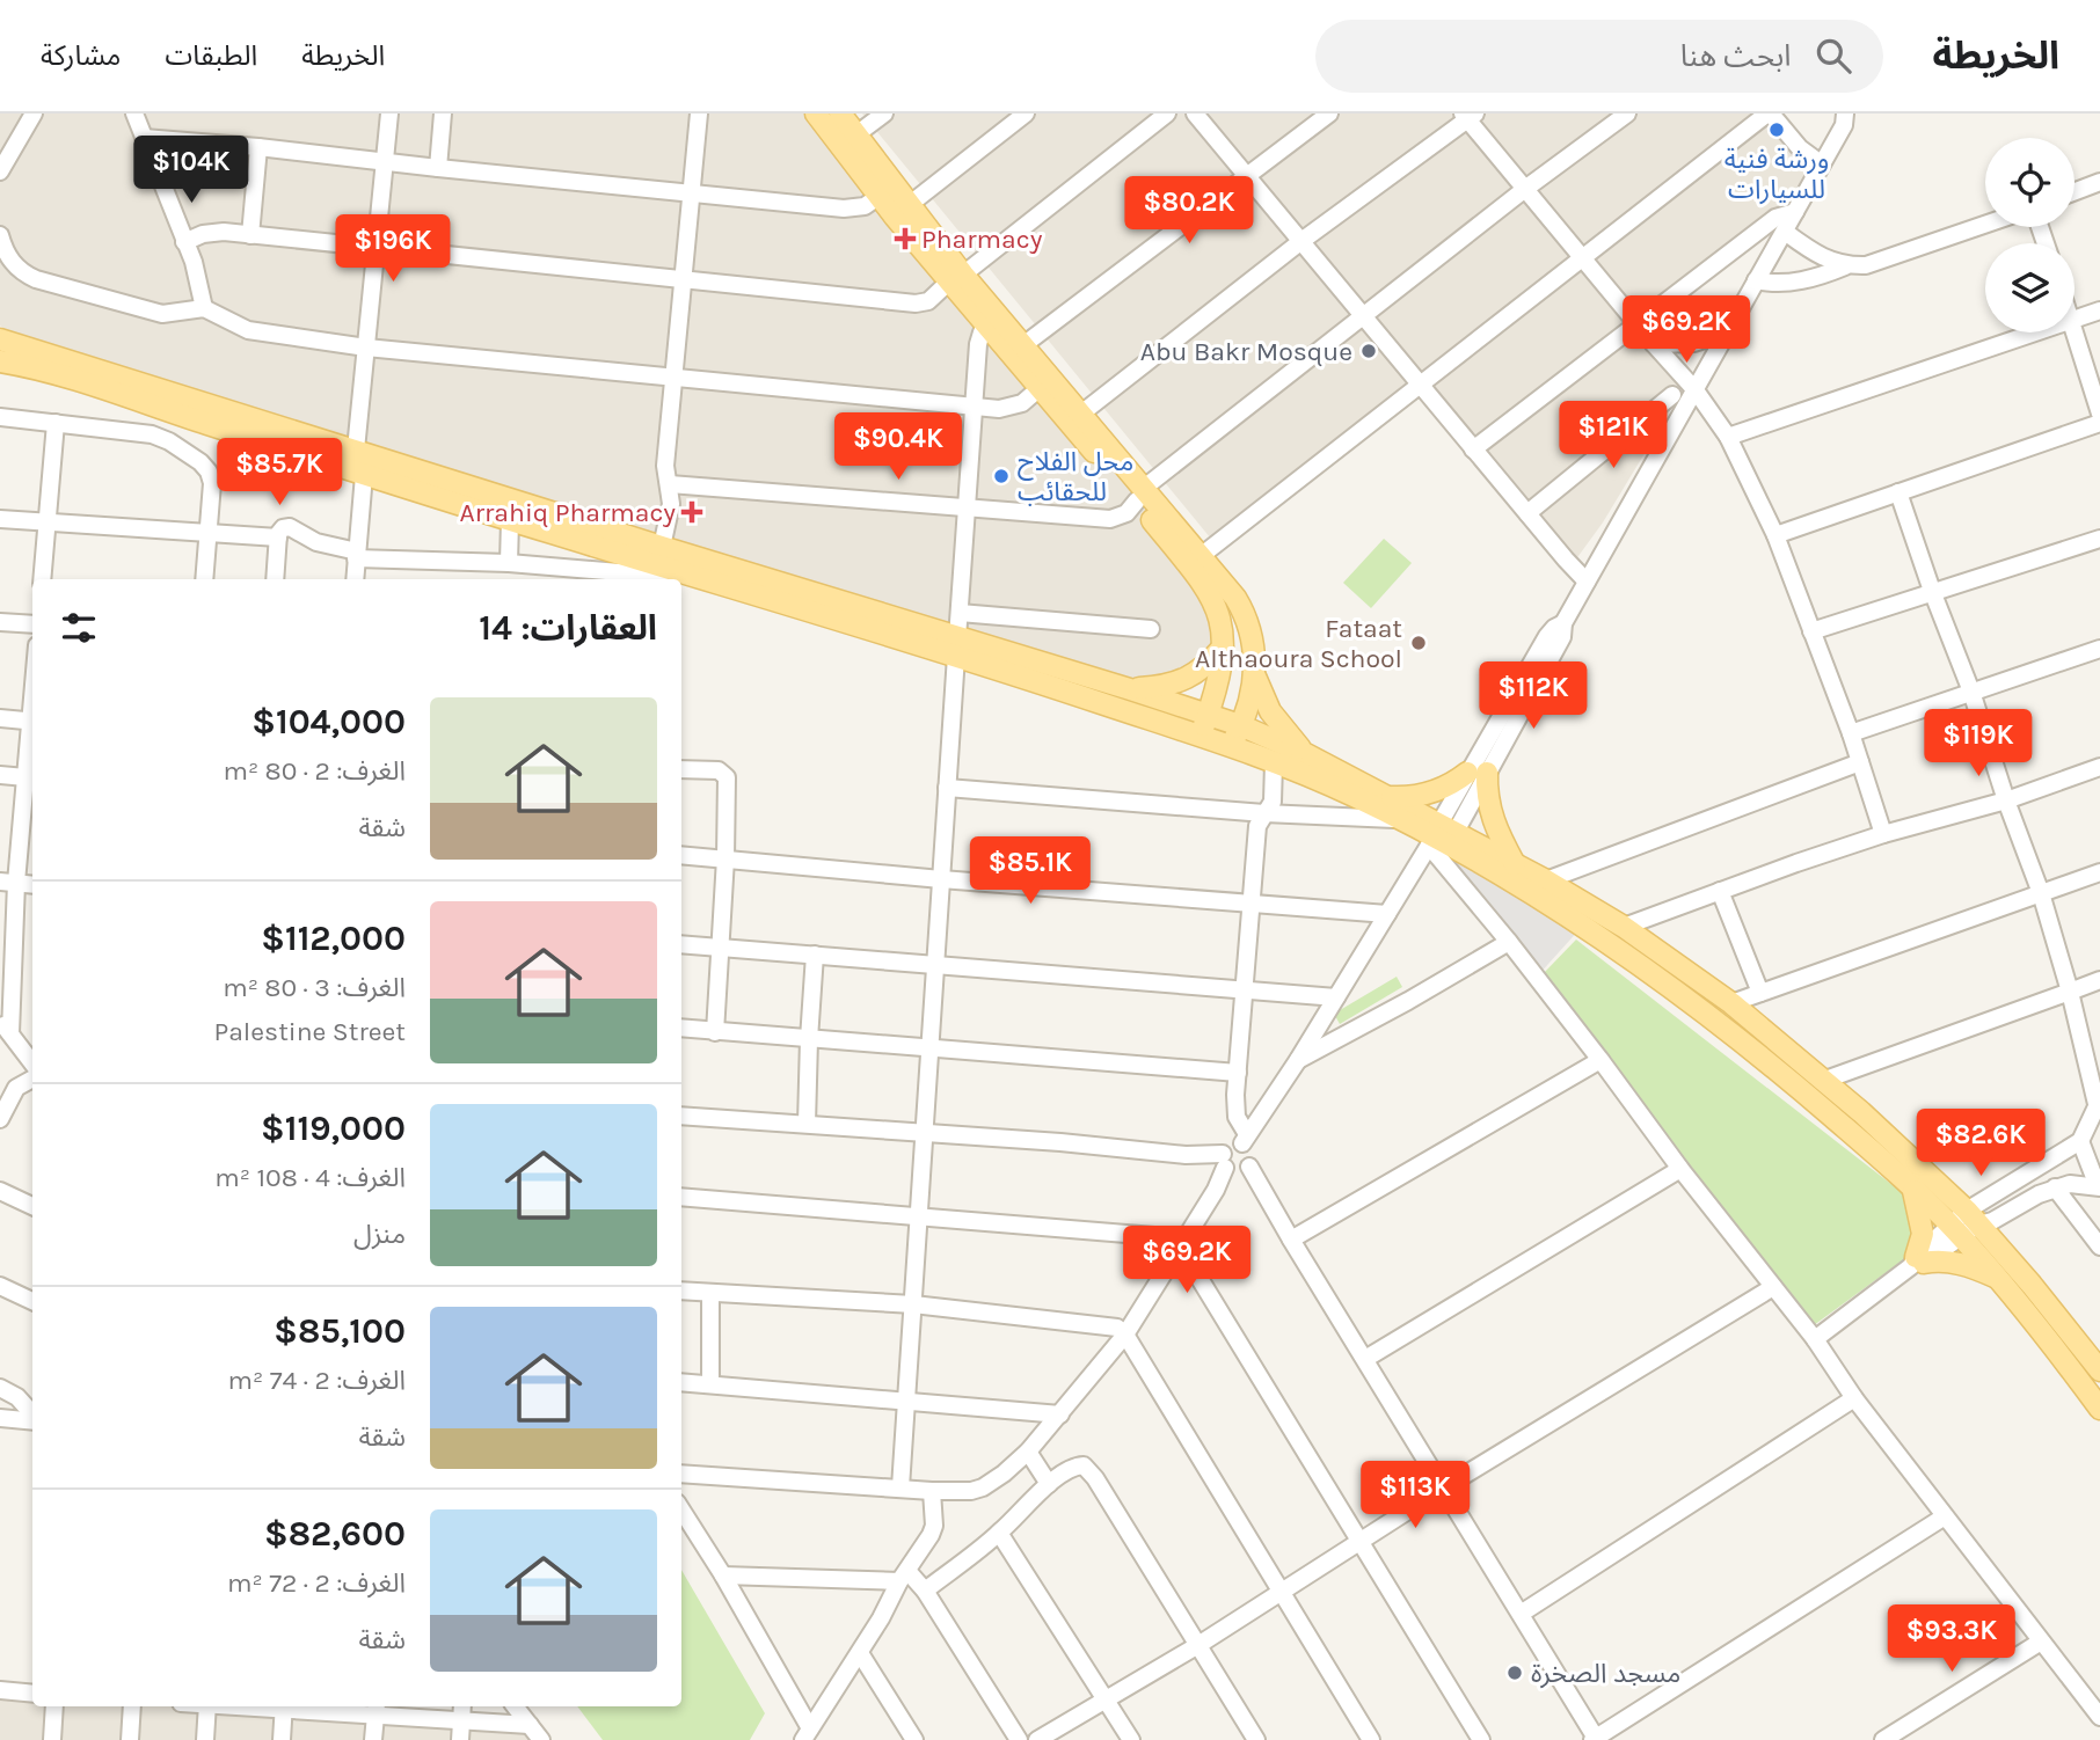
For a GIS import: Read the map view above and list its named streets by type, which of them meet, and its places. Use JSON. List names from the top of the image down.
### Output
{
  "places": {
    "other": [
      "ورشة فنية للسيارات",
      "Abu Bakr Mosque",
      "محل الفلاح للحقائب",
      "Fataat Althaoura School",
      "مسجد الصخرة"
    ],
    "health": ["Pharmacy", "Arrahiq Pharmacy"]
  },
  "page": {
    "header": "الخريطة",
    "search": "ابحث هنا",
    "nav": ["الخريطة", "الطبقات", "مشاركة"],
    "price": [
      "$104K",
      "$80.2K",
      "$196K",
      "$69.2K",
      "$121K",
      "$90.4K",
      "$85.7K",
      "$112K",
      "$119K",
      "$85.1K",
      "$82.6K",
      "$69.2K",
      "$113K",
      "$93.3K"
    ],
    "heading": "العقارات: 14",
    "list": [
      {
        "name": "$104,000",
        "note": "الغرف: 2 · 80 m² · شقة"
      },
      {
        "name": "$112,000",
        "note": "الغرف: 3 · 80 m² · Palestine Street"
      },
      {
        "name": "$119,000",
        "note": "الغرف: 4 · 108 m² · منزل"
      },
      {
        "name": "$85,100",
        "note": "الغرف: 2 · 74 m² · شقة"
      },
      {
        "name": "$82,600",
        "note": "الغرف: 2 · 72 m² · شقة"
      }
    ]
  }
}
